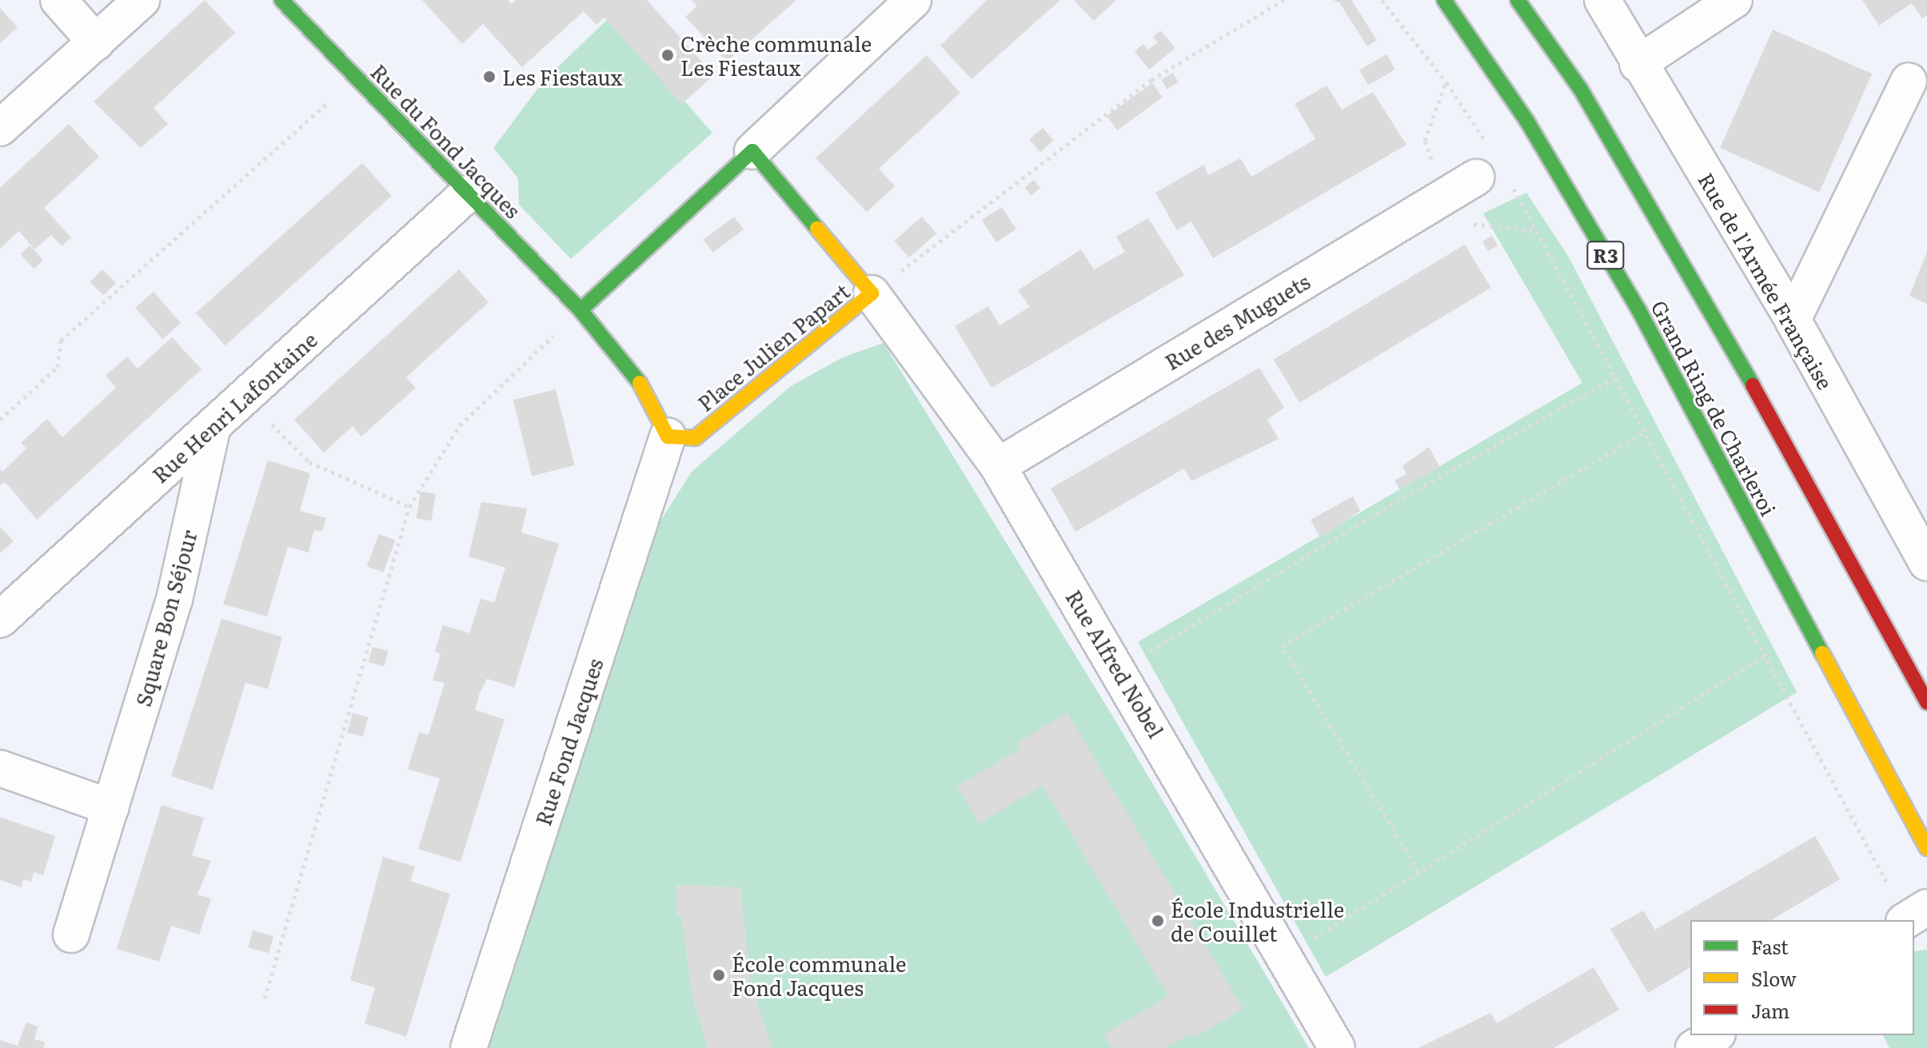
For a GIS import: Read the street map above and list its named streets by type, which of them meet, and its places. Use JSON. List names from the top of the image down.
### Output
{
  "streets": {
    "main road": [
      "Rue du Fond Jacques",
      "R3",
      "Place Julien Papart",
      "Grand Ring de Charleroi"
    ],
    "street": [
      "Rue de l'Armée Française",
      "Rue des Muguets",
      "Rue Henri Lafontaine",
      "Square Bon Séjour",
      "Rue Alfred Nobel",
      "Rue Fond Jacques"
    ]
  },
  "crossings": [
    ["Rue du Fond Jacques", "Rue Henri Lafontaine"],
    ["Rue des Muguets", "Rue Alfred Nobel"],
    ["Place Julien Papart", "Rue Alfred Nobel"],
    ["Place Julien Papart", "Rue Fond Jacques"],
    ["Rue Henri Lafontaine", "Square Bon Séjour"]
  ],
  "places": [
    "Crèche communale Les Fiestaux",
    "Les Fiestaux",
    "École Industrielle de Couillet",
    "École communale Fond Jacques"
  ],
  "legend": ["Fast", "Slow", "Jam"]
}
